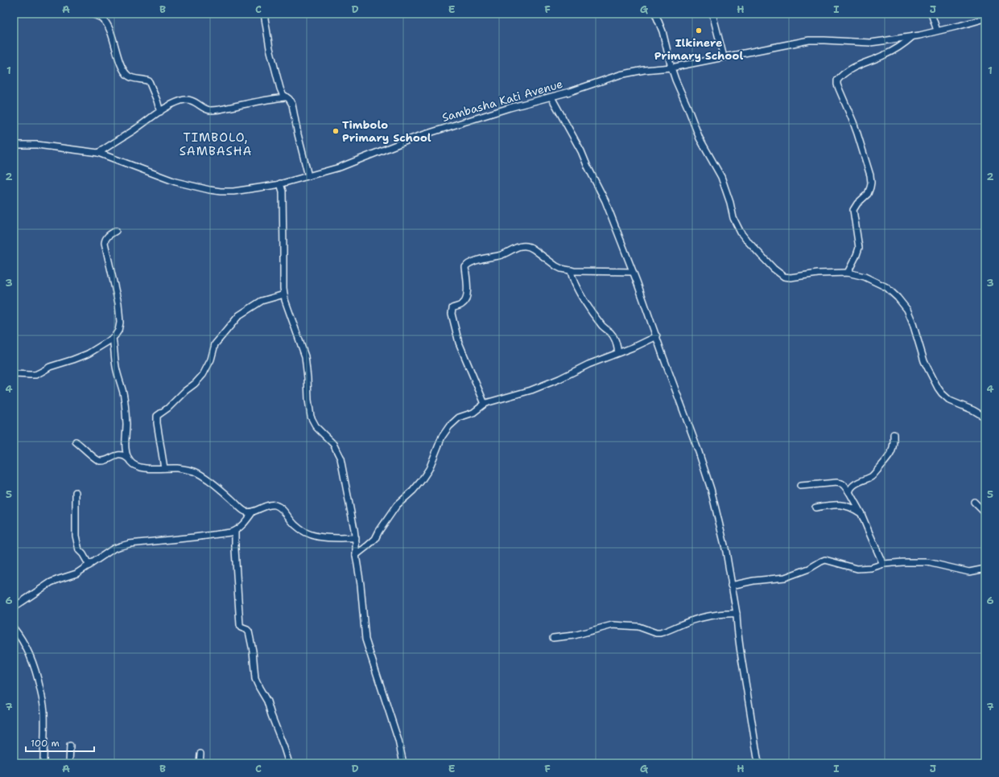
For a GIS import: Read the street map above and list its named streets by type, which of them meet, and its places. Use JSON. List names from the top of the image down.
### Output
{
  "streets": {
    "street": ["Sambasha Kati Avenue"]
  },
  "districts": ["TIMBOLO, SAMBASHA"],
  "places": ["Ilkinere Primary School", "Timbolo Primary School"],
  "scale_bar": "100 m",
  "grid": {
    "columns": [
      "A",
      "B",
      "C",
      "D",
      "E",
      "F",
      "G",
      "H",
      "I",
      "J"
    ],
    "rows": [
      "1",
      "2",
      "3",
      "4",
      "5",
      "6",
      "7"
    ]
  }
}
